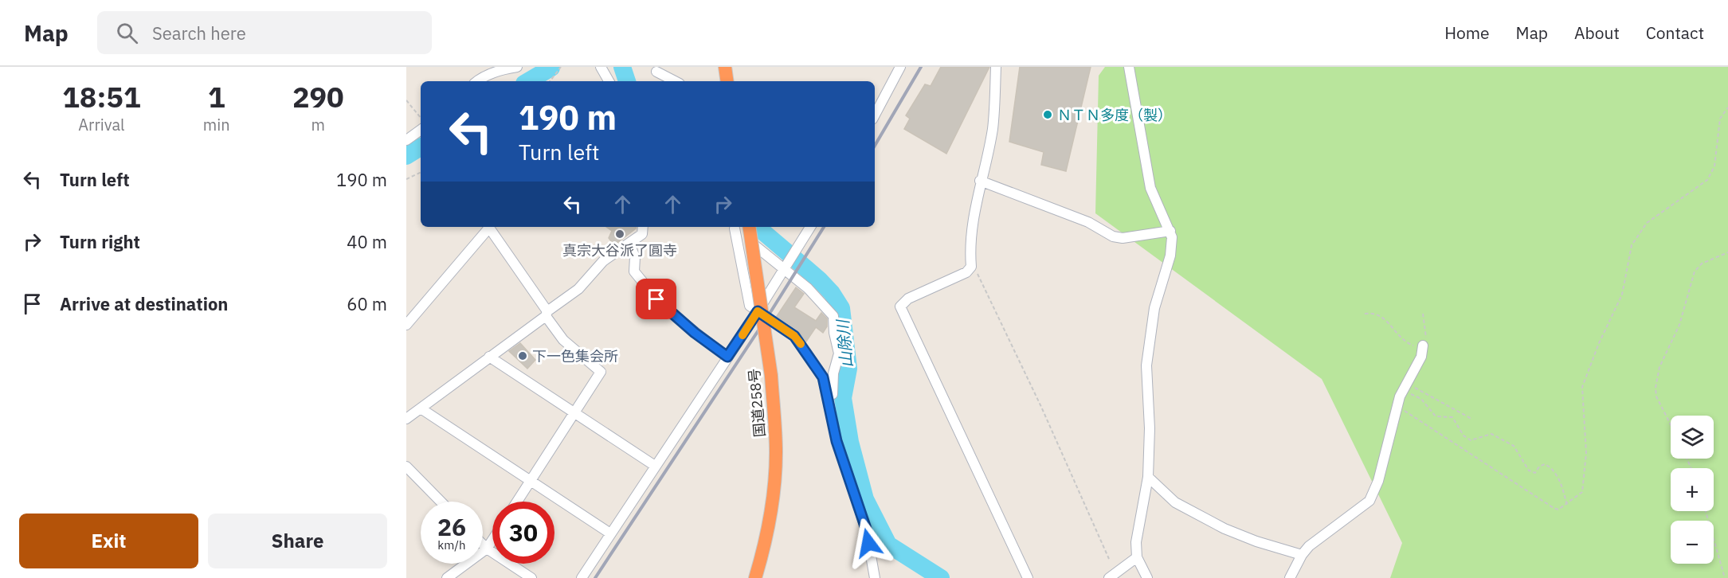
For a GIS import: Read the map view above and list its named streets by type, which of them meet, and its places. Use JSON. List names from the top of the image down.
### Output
{
  "streets": {
    "highway": ["国道258号"]
  },
  "water": ["山除川"],
  "places": ["ＮＴＮ多度（製）", "真宗大谷派了圓寺", "下一色集会所"],
  "page": {
    "header": "Map",
    "search": "Search here",
    "nav": [
      "Home",
      "Map",
      "About",
      "Contact"
    ],
    "eta": [
      "18:51",
      "Arrival",
      "1",
      "min",
      "290",
      "m"
    ],
    "turn": ["190 m", "Turn left"],
    "list": [
      {
        "name": "Turn left",
        "value": "190 m"
      },
      {
        "name": "Turn right",
        "value": "40 m"
      },
      {
        "name": "Arrive at destination",
        "value": "60 m"
      }
    ],
    "map_buttons": ["+", "−"],
    "speed": "26 km/h",
    "limit": "30",
    "buttons": ["Exit", "Share"]
  }
}
